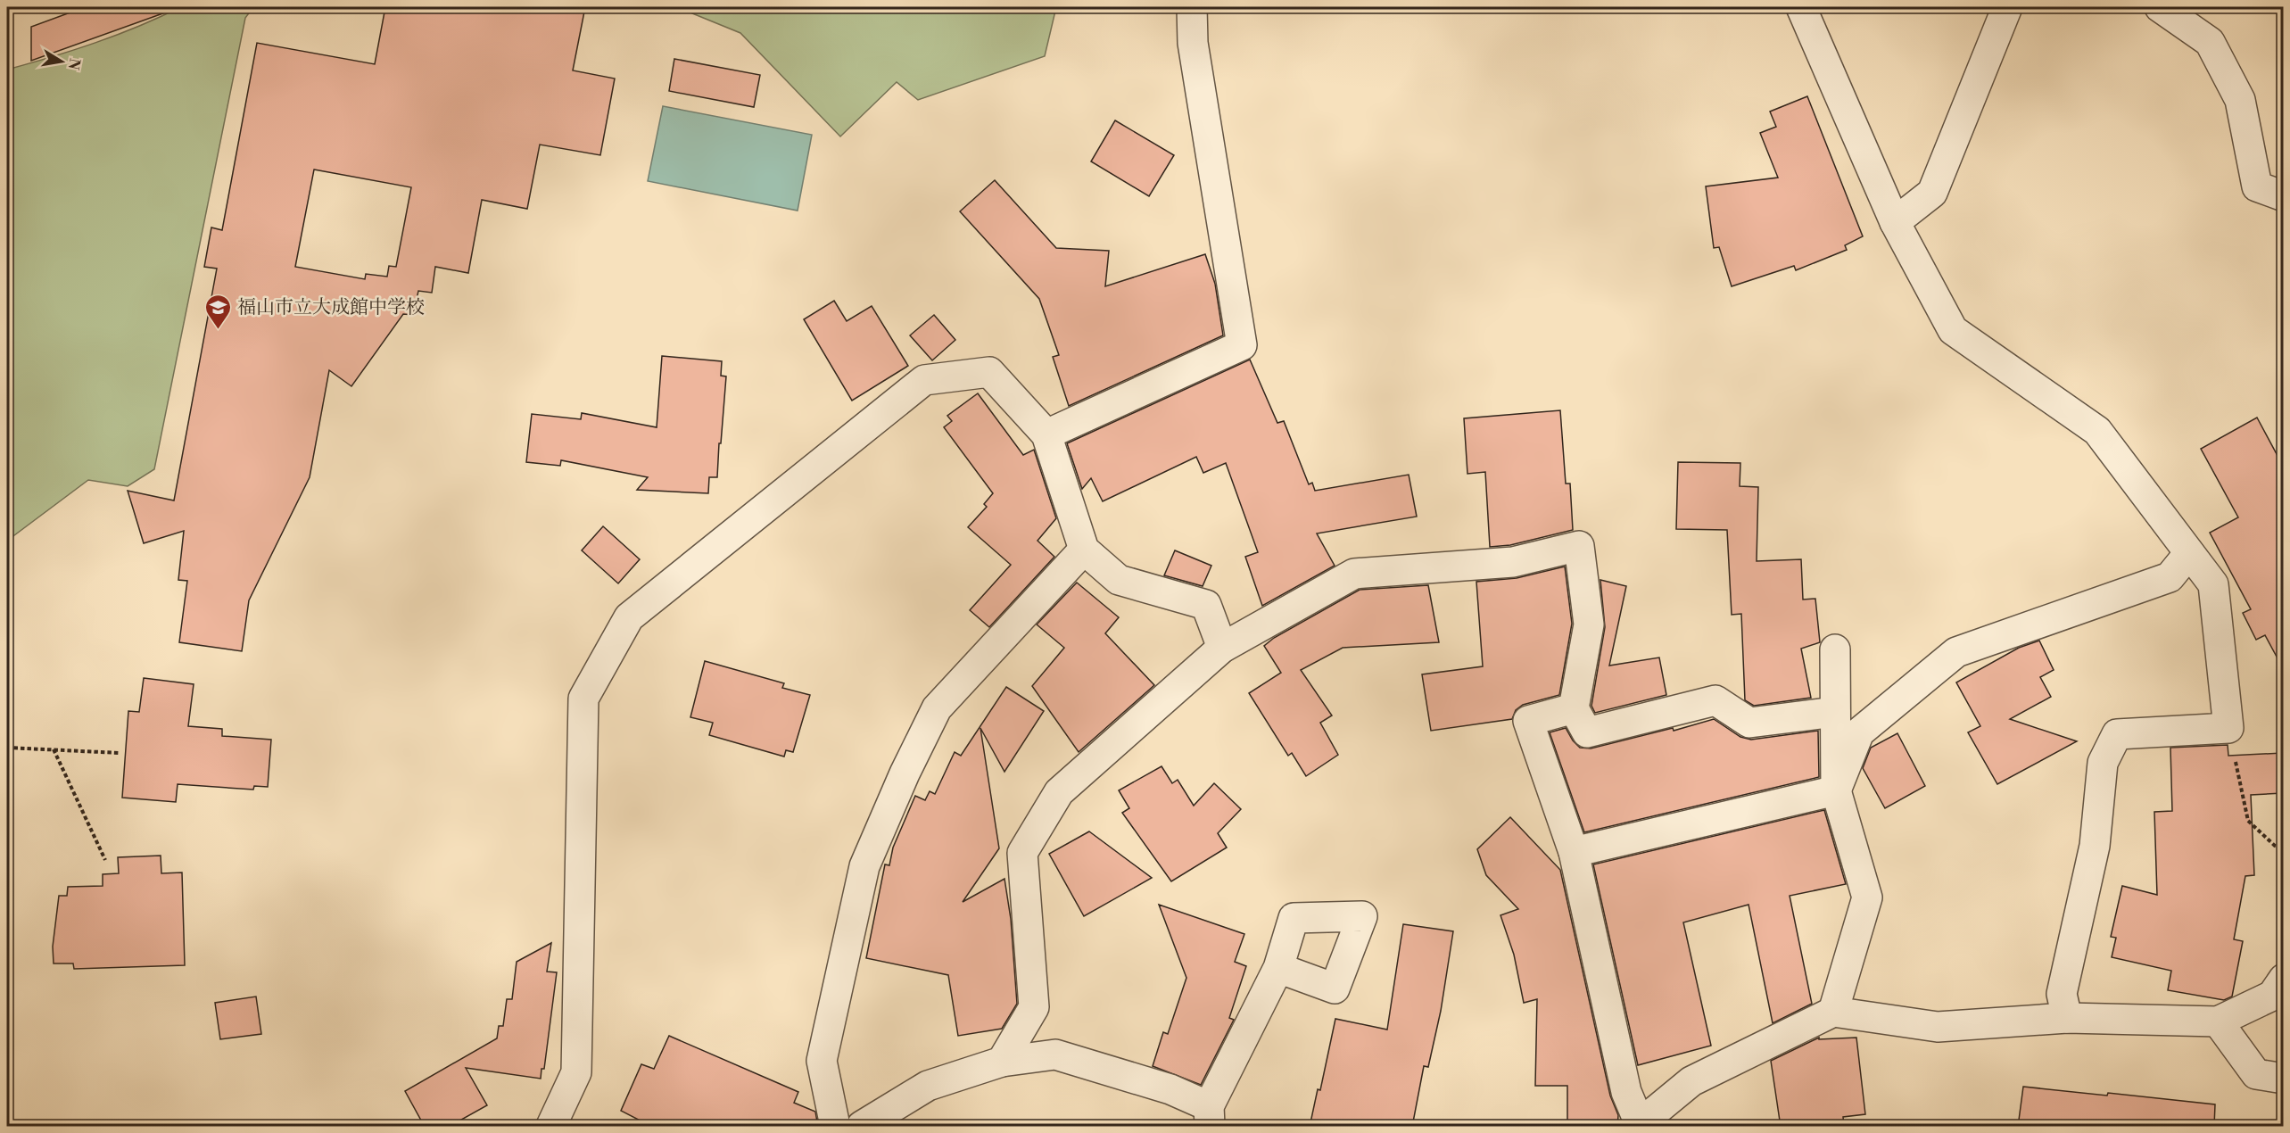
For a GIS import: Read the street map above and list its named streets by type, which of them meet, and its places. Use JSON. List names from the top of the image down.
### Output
{
  "places": {
    "school or university": ["福山市立大成館中学校"]
  },
  "north": "right"
}
